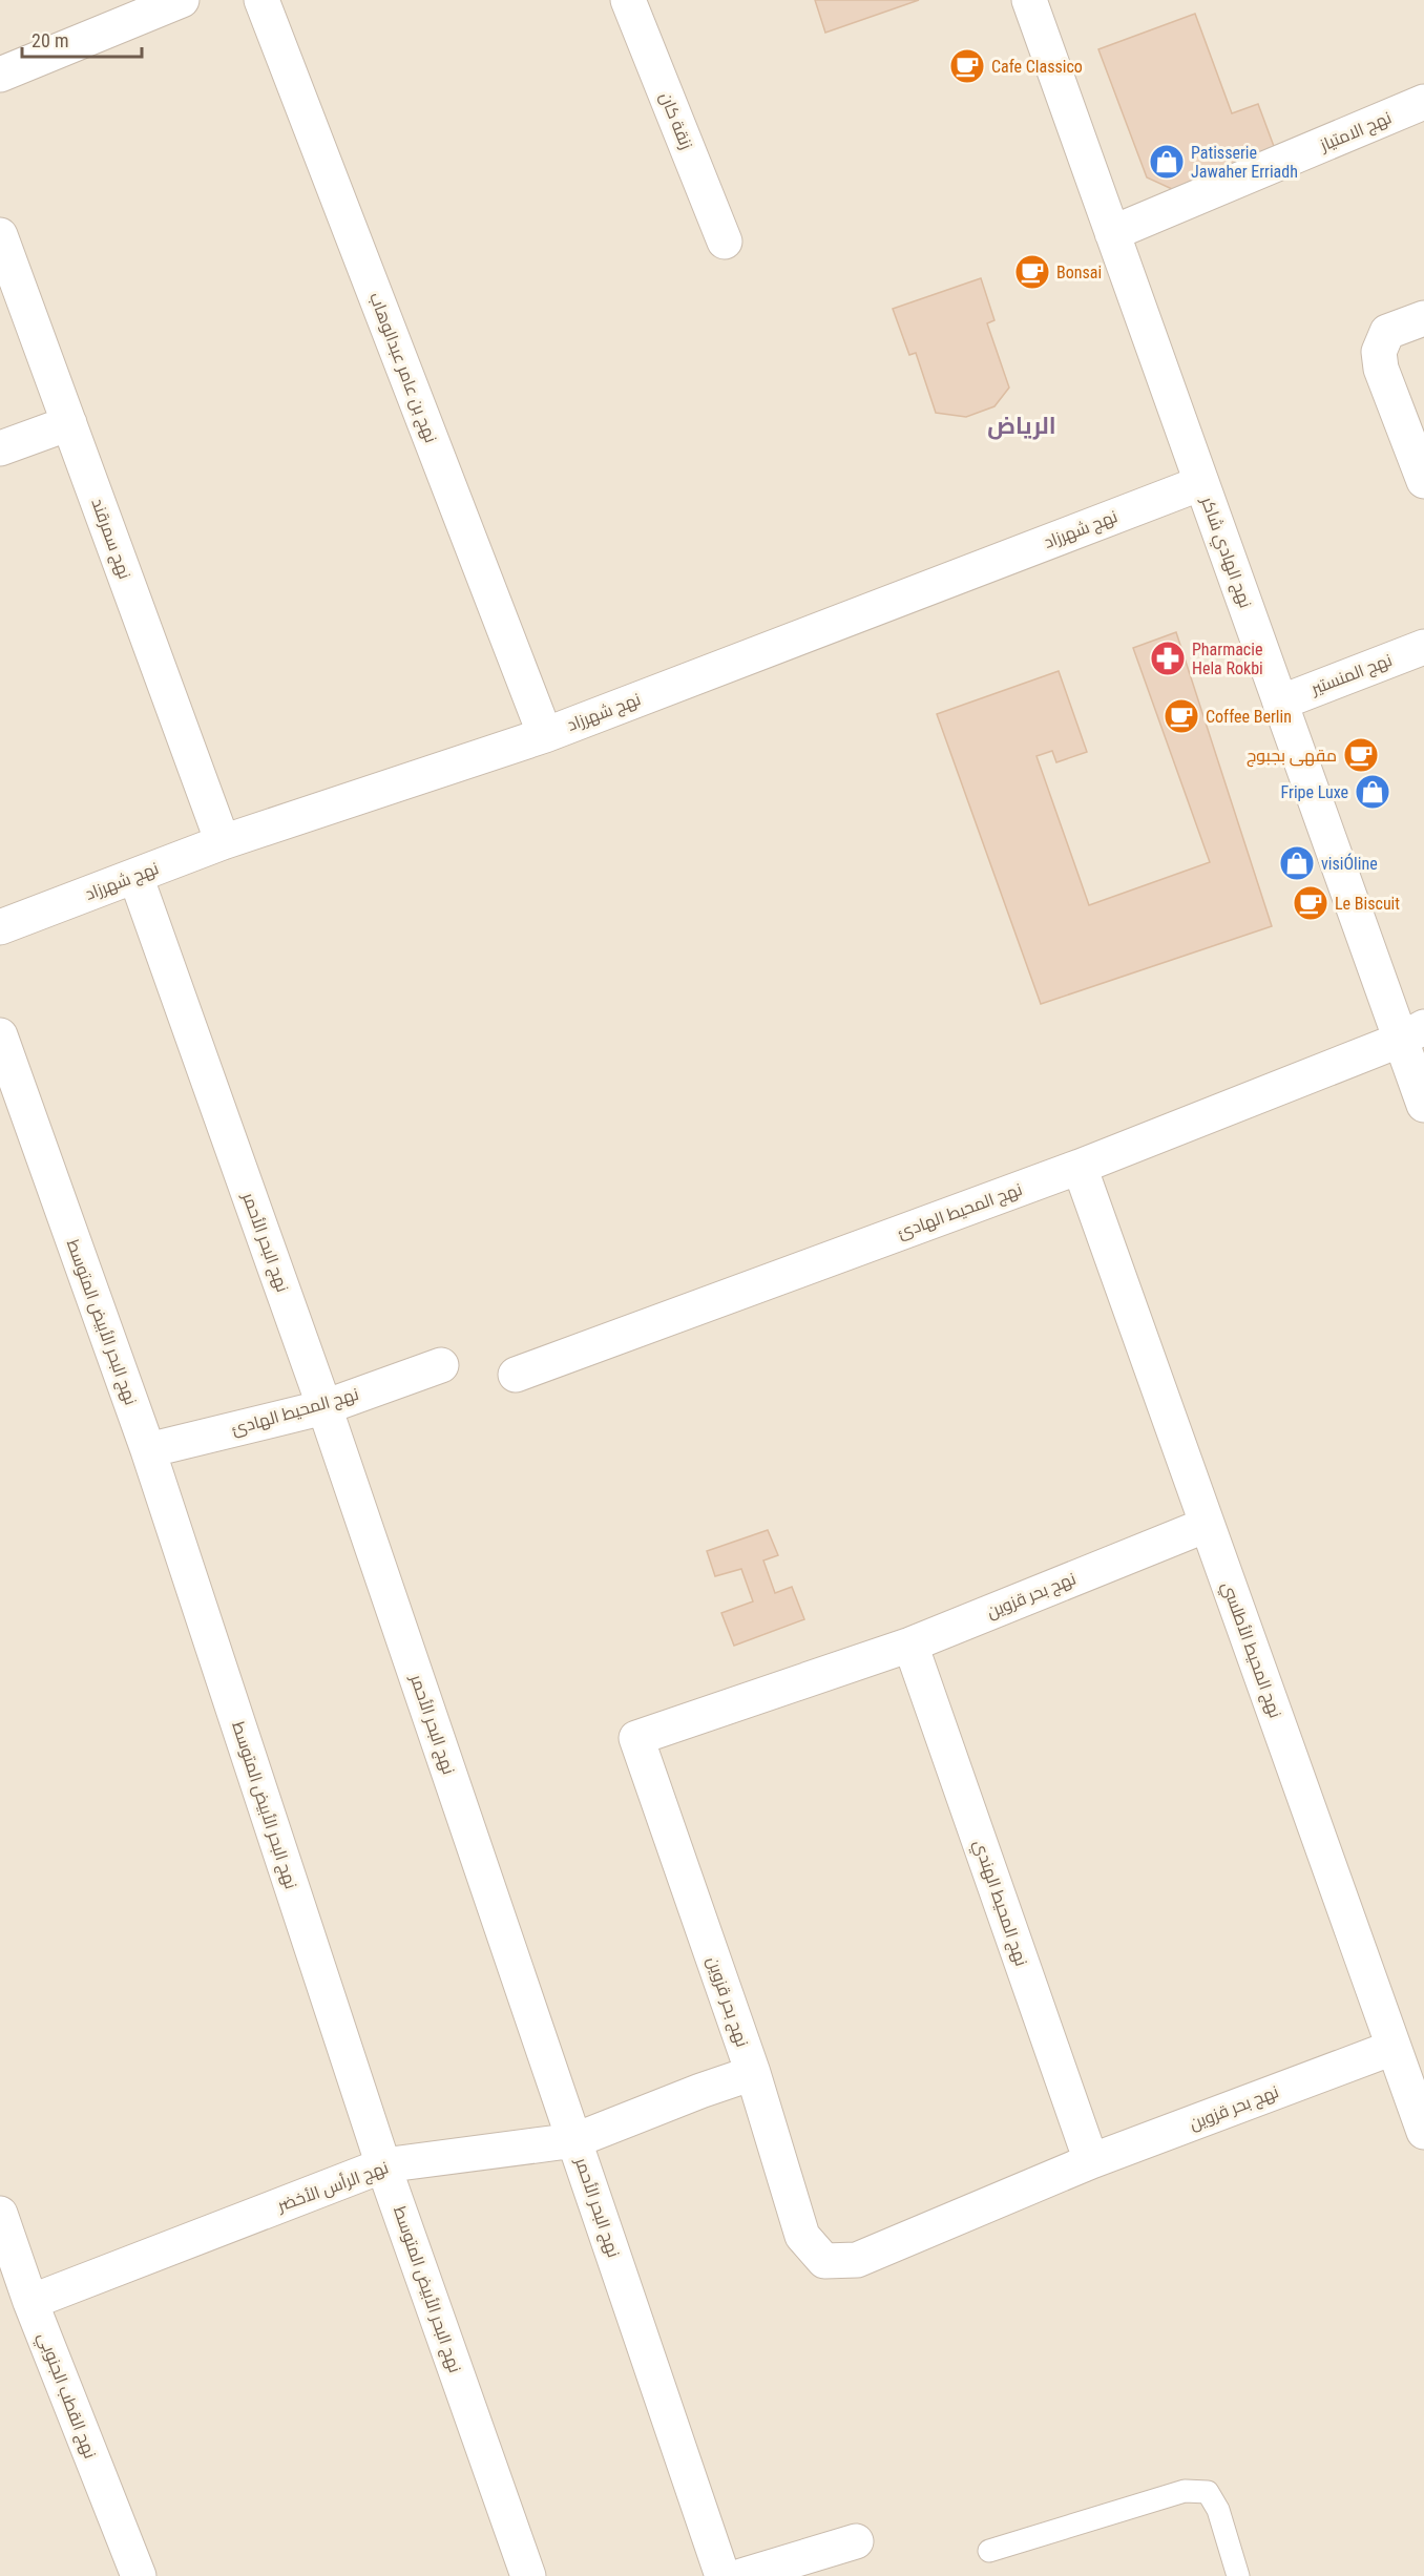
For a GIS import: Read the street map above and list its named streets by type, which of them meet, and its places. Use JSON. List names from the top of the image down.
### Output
{
  "streets": {
    "street": [
      "زنقة كان",
      "نهج الامتياز",
      "نهج بن عامر عبدالوهاب",
      "نهج شهرزاد",
      "نهج سمرقند",
      "نهج الهادي شاكر",
      "نهج المنستير",
      "نهج المحيط الهادئ",
      "نهج البحر الأحمر",
      "نهج البحر الأبيض المتوسط",
      "نهج بحر قزوين",
      "نهج المحيط الأطلسي",
      "نهج المحيط الهندي",
      "نهج الرأس الأخضر",
      "نهج القطب الجنوبي"
    ]
  },
  "crossings": [
    ["نهج الامتياز", "نهج الهادي شاكر"],
    ["نهج بن عامر عبدالوهاب", "نهج شهرزاد"],
    ["نهج شهرزاد", "نهج سمرقند"],
    ["نهج شهرزاد", "نهج الهادي شاكر"],
    ["نهج شهرزاد", "نهج البحر الأحمر"],
    ["نهج الهادي شاكر", "نهج المنستير"],
    ["نهج الهادي شاكر", "نهج المحيط الهادئ"],
    ["نهج المحيط الهادئ", "نهج البحر الأحمر"],
    ["نهج المحيط الهادئ", "نهج البحر الأبيض المتوسط"],
    ["نهج المحيط الهادئ", "نهج المحيط الأطلسي"],
    ["نهج البحر الأحمر", "نهج الرأس الأخضر"],
    ["نهج البحر الأبيض المتوسط", "نهج الرأس الأخضر"],
    ["نهج بحر قزوين", "نهج المحيط الأطلسي"],
    ["نهج بحر قزوين", "نهج المحيط الهندي"],
    ["نهج بحر قزوين", "نهج الرأس الأخضر"],
    ["نهج الرأس الأخضر", "نهج القطب الجنوبي"]
  ],
  "districts": ["الرياض"],
  "places": {
    "cafe": [
      "Cafe Classico",
      "Bonsai",
      "Coffee Berlin",
      "مقهى بجبوج",
      "Le Biscuit"
    ],
    "shop": ["Patisserie Jawaher Erriadh", "Fripe Luxe", "visiÓline"],
    "pharmacy": ["Pharmacie Hela Rokbi"]
  },
  "scale_bar": "20 m"
}
